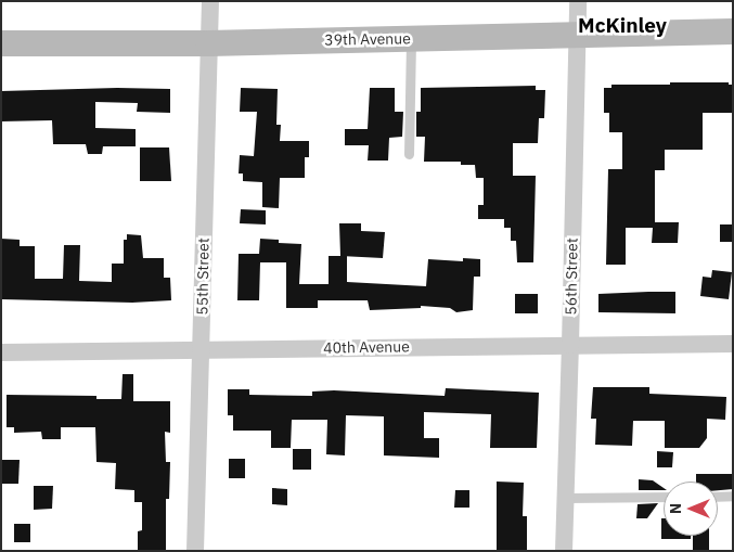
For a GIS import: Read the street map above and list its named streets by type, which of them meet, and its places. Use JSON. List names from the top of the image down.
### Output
{
  "streets": {
    "main road": ["39th Avenue"],
    "street": ["55th Street", "56th Street", "40th Avenue"]
  },
  "crossings": [
    ["39th Avenue", "55th Street"],
    ["39th Avenue", "56th Street"],
    ["55th Street", "40th Avenue"],
    ["56th Street", "40th Avenue"]
  ],
  "districts": ["McKinley"],
  "north": "left"
}
